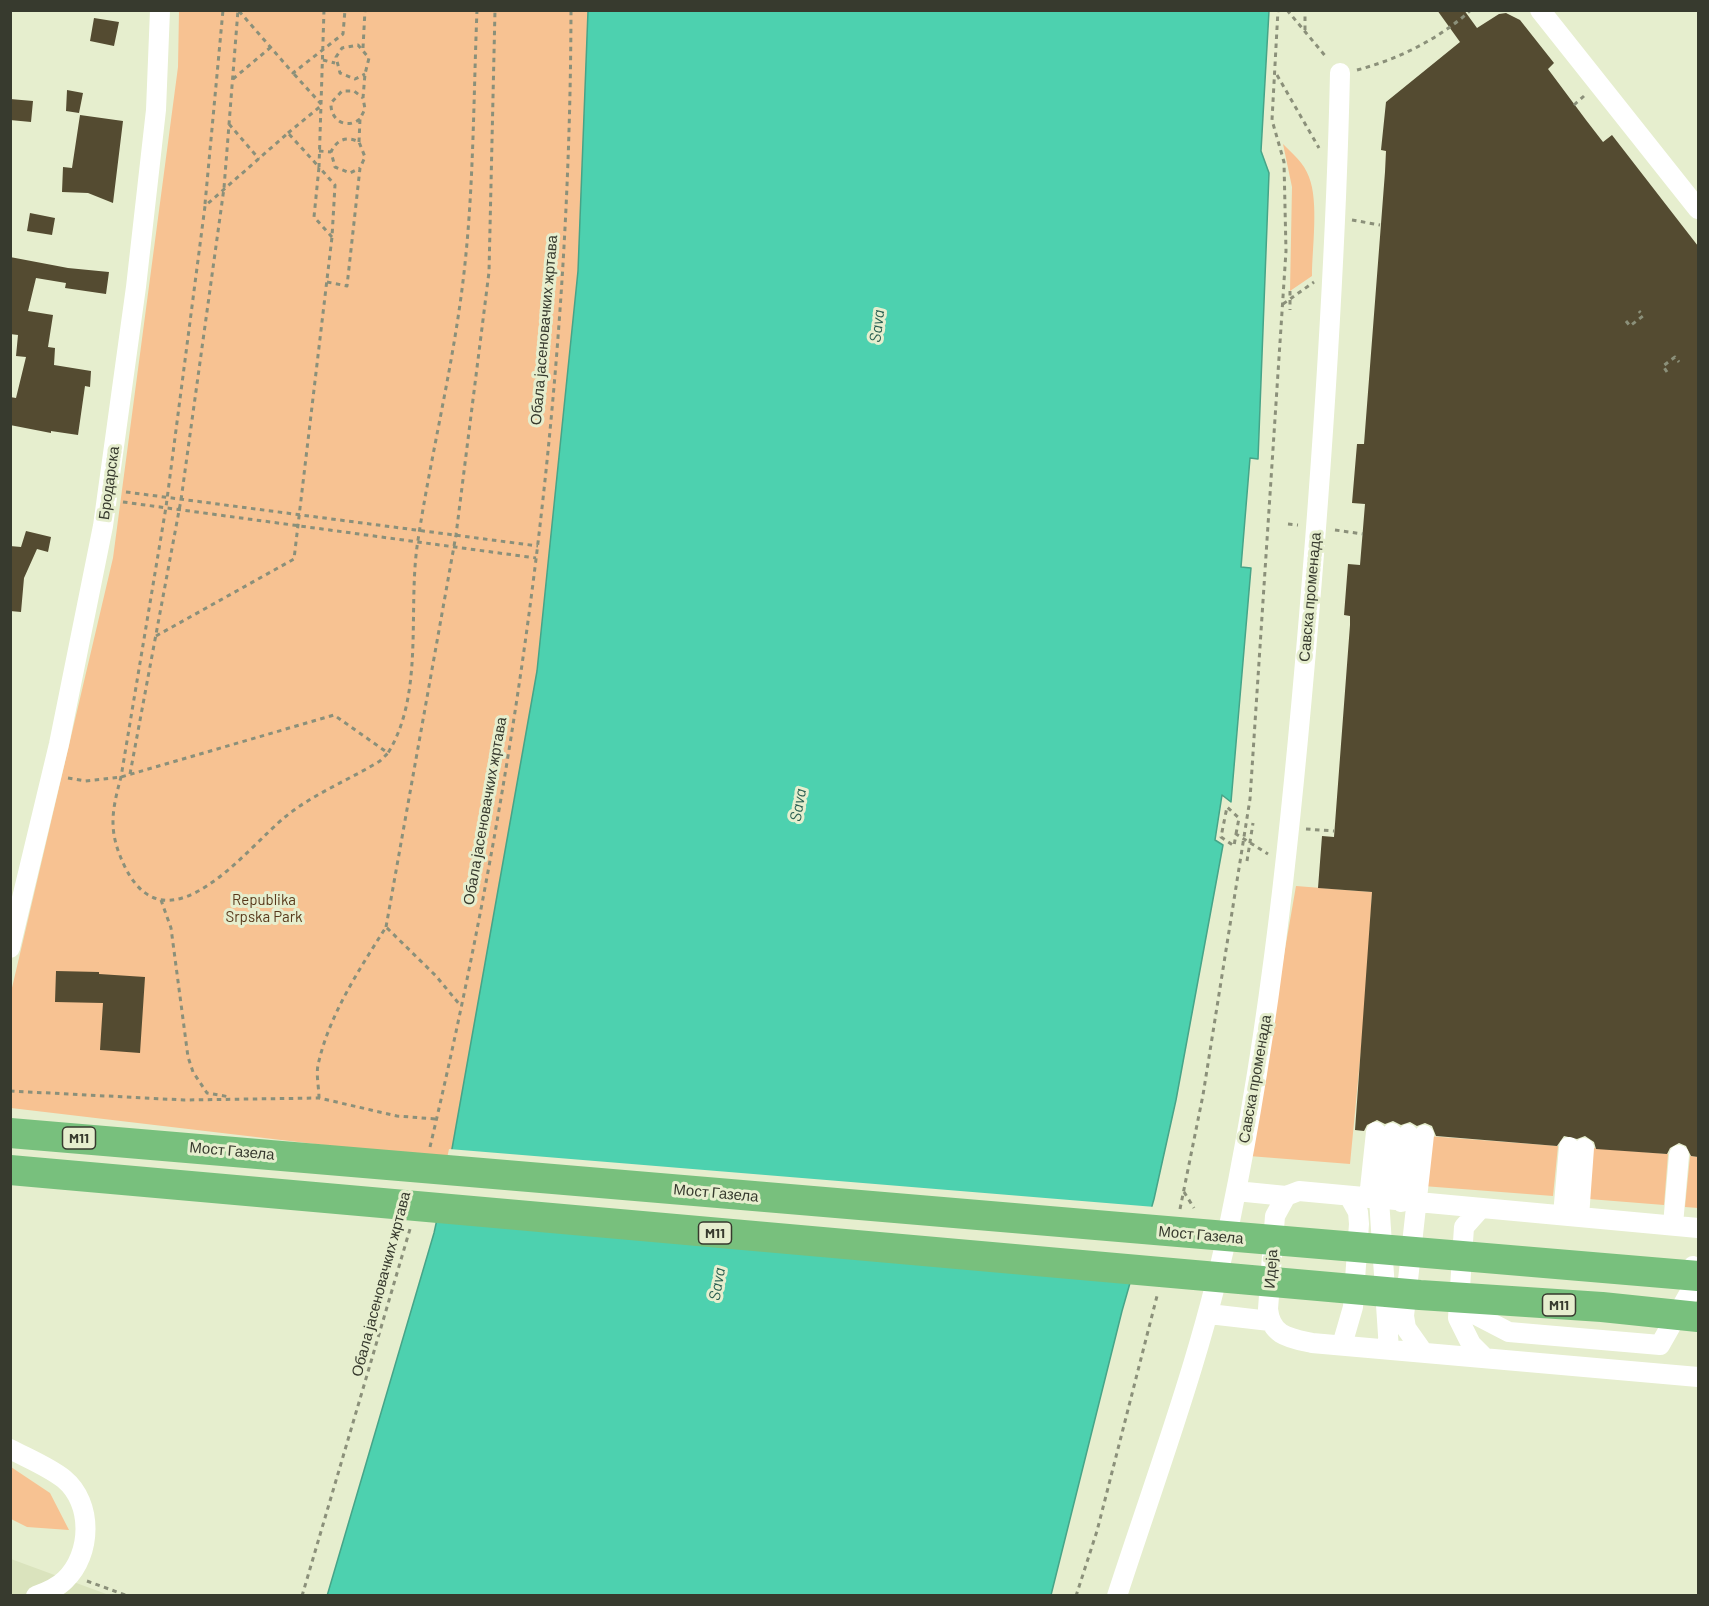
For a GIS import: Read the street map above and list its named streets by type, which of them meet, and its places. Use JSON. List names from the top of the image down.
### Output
{
  "streets": {
    "highway": ["M11", "Мост Газела"],
    "street": ["Бродарска", "Савска променада", "Идеја"],
    "path": ["Обала јасеновачких жртава"]
  },
  "water": ["Sava"],
  "parks": ["Republika Srpska Park"]
}
